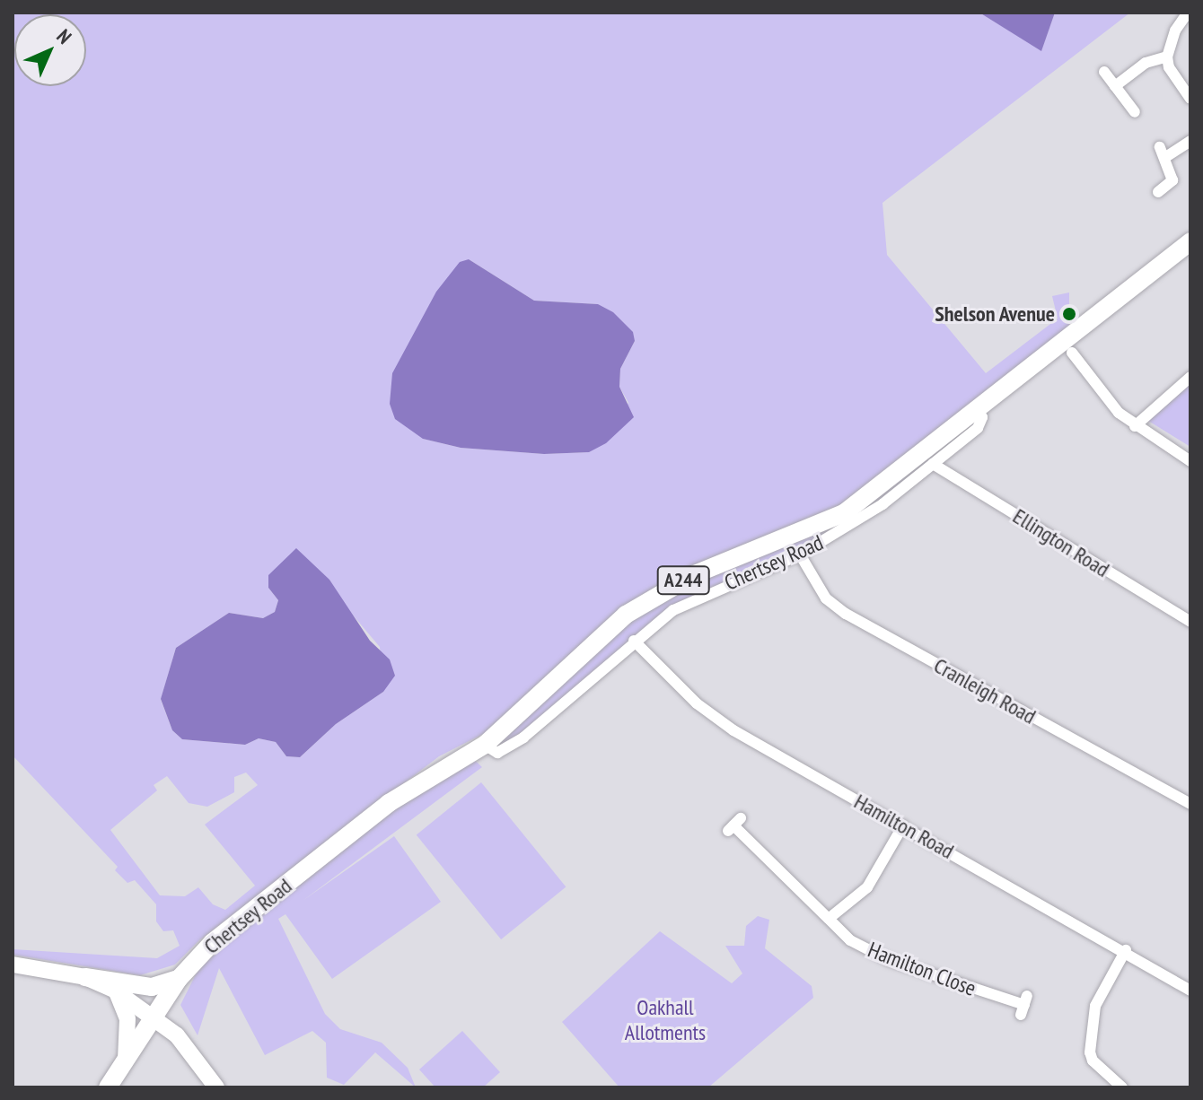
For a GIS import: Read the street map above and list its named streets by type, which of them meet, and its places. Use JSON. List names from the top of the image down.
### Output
{
  "streets": {
    "main road": ["Chertsey Road", "A244"],
    "street": [
      "Ellington Road",
      "Cranleigh Road",
      "Hamilton Road",
      "Hamilton Close"
    ]
  },
  "crossings": [
    ["Ellington Road", "Chertsey Road"],
    ["Chertsey Road", "A244"],
    ["Chertsey Road", "Cranleigh Road"],
    ["Chertsey Road", "Hamilton Road"]
  ],
  "parks": ["Oakhall Allotments"],
  "places": ["Shelson Avenue"],
  "north": "top right"
}
